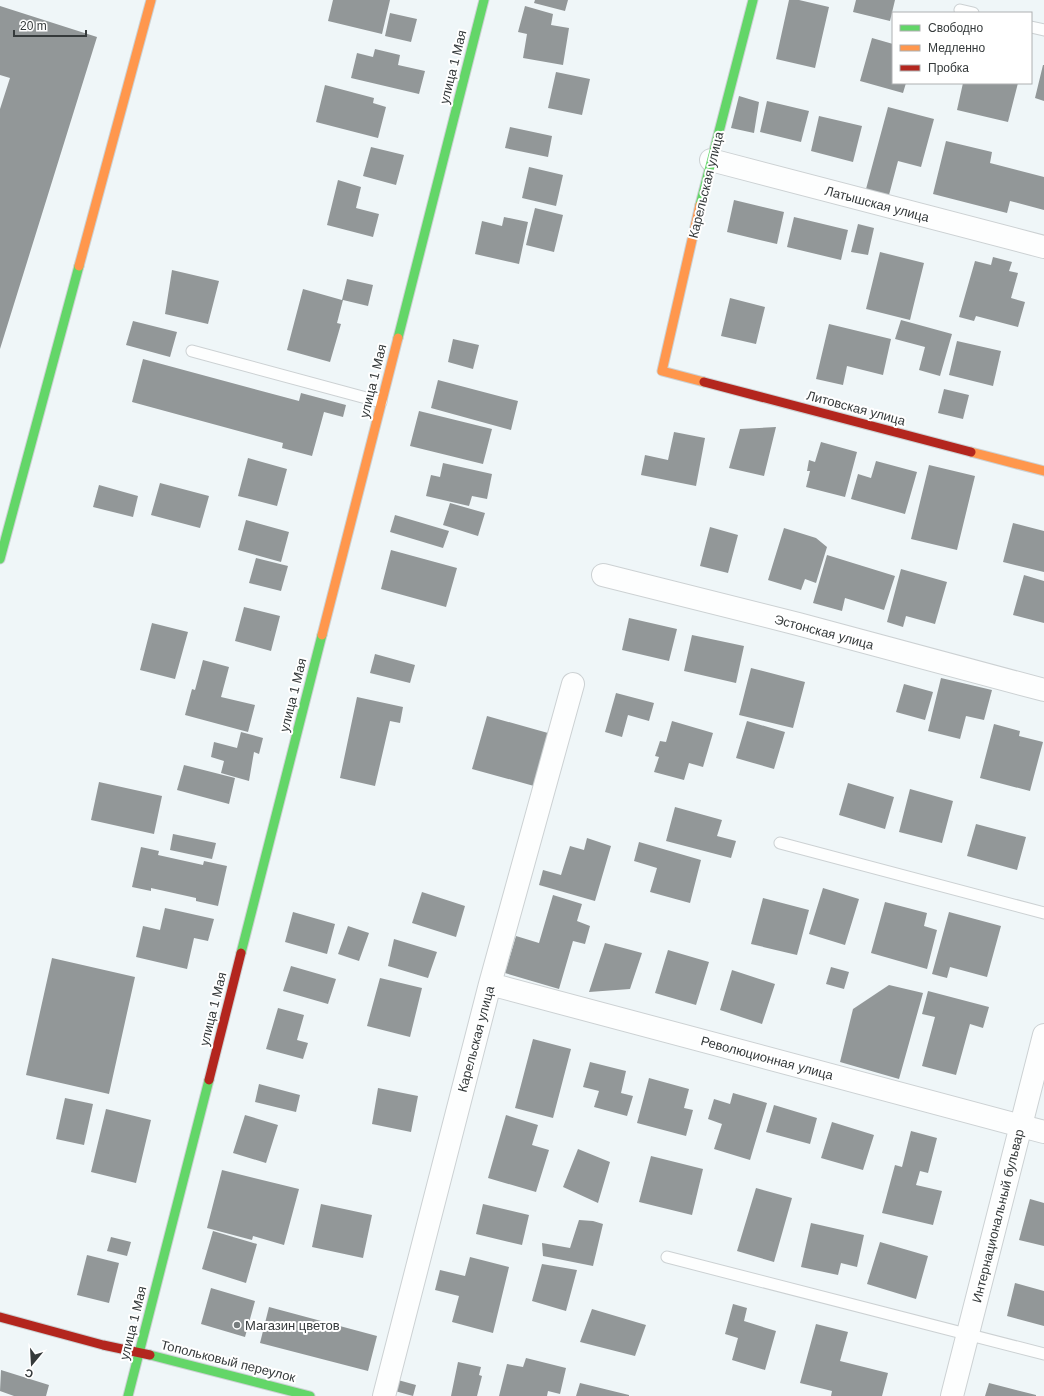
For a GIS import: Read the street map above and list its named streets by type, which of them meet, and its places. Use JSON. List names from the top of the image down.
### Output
{
  "streets": {
    "main road": [
      "улица 1 Мая",
      "Карельская улица",
      "Литовская улица",
      "Топольковый переулок"
    ],
    "street": [
      "Латышская улица",
      "Эстонская улица",
      "Революционная улица",
      "Интернациональный бульвар"
    ]
  },
  "crossings": [
    ["улица 1 Мая", "Топольковый переулок"],
    ["Карельская улица", "Латышская улица"],
    ["Карельская улица", "Литовская улица"],
    ["Карельская улица", "Революционная улица"],
    ["Революционная улица", "Интернациональный бульвар"]
  ],
  "places": ["Магазин цветов"],
  "legend": ["Свободно", "Медленно", "Пробка"],
  "scale_bar": "20 m",
  "north": "bottom"
}
